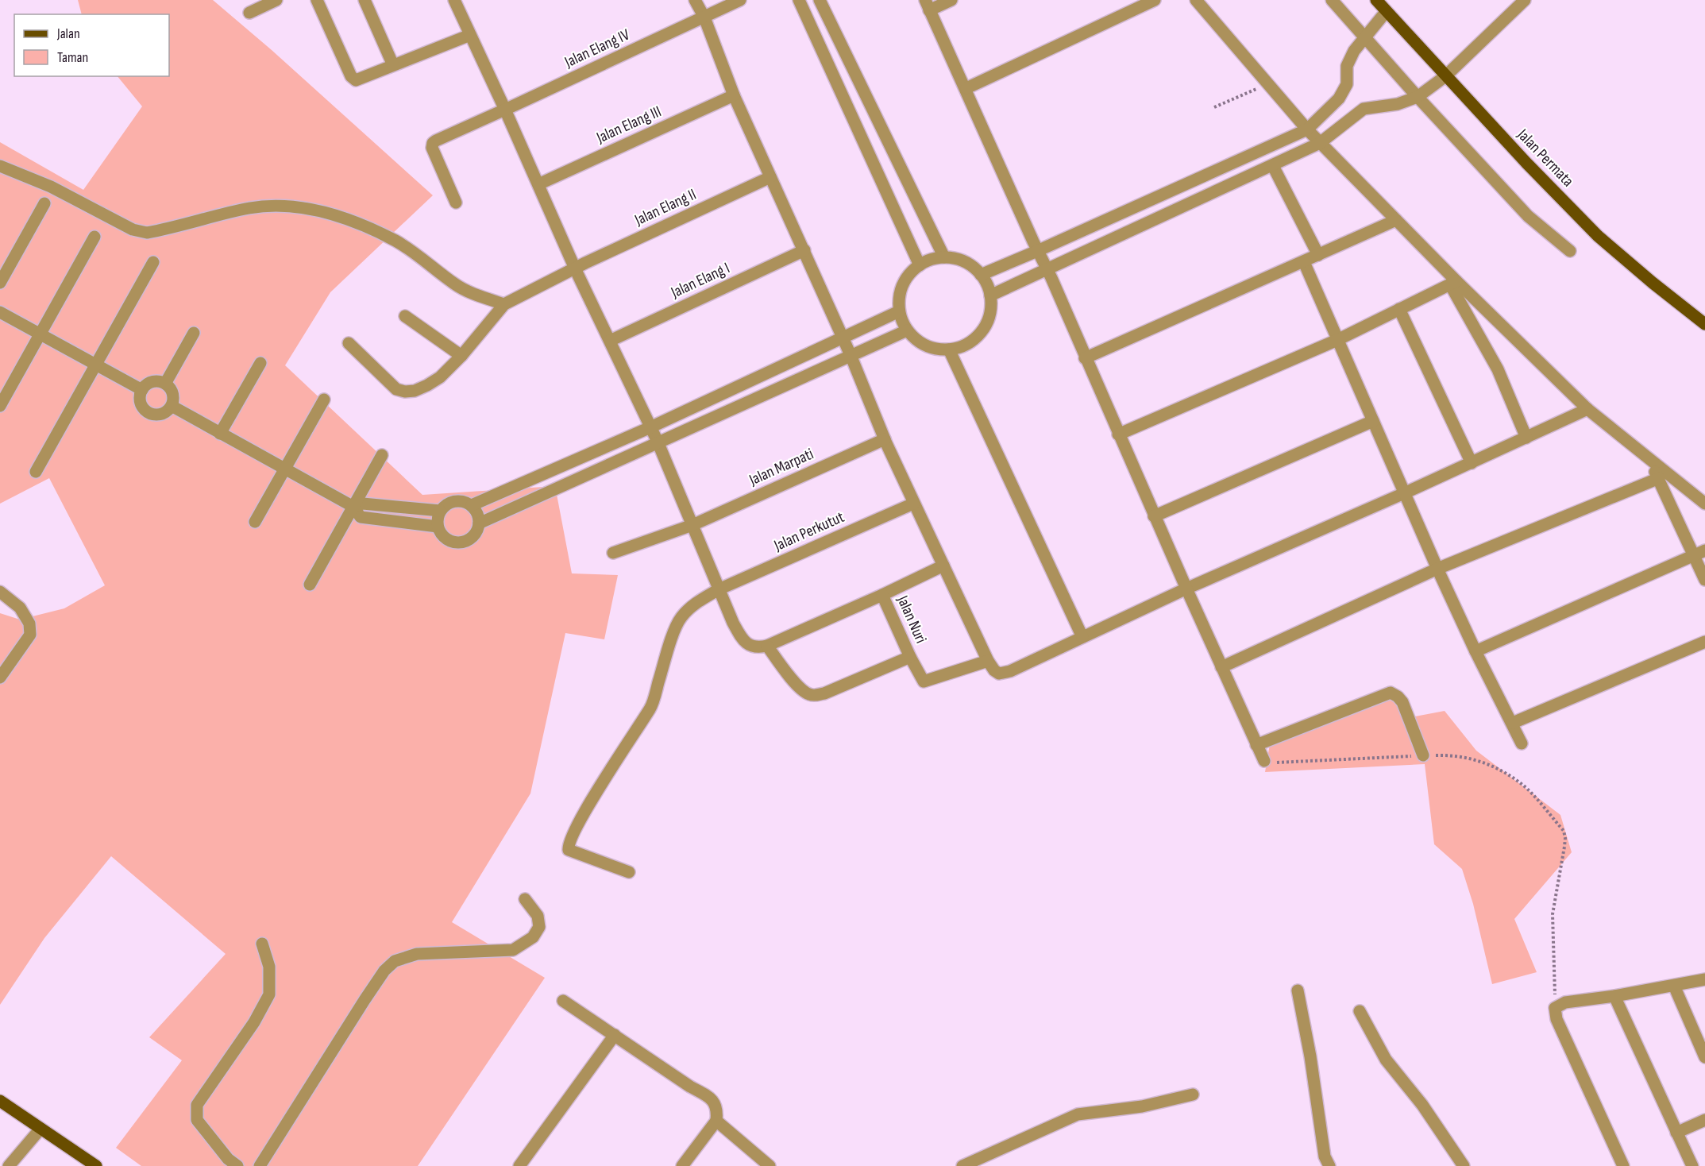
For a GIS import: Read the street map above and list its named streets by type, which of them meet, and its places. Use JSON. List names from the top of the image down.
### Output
{
  "streets": {
    "main road": ["Jalan Permata"],
    "street": [
      "Jalan Elang IV",
      "Jalan Elang III",
      "Jalan Elang II",
      "Jalan Elang I",
      "Jalan Marpati",
      "Jalan Perkutut",
      "Jalan Nuri"
    ]
  },
  "legend": ["Jalan", "Taman"]
}
